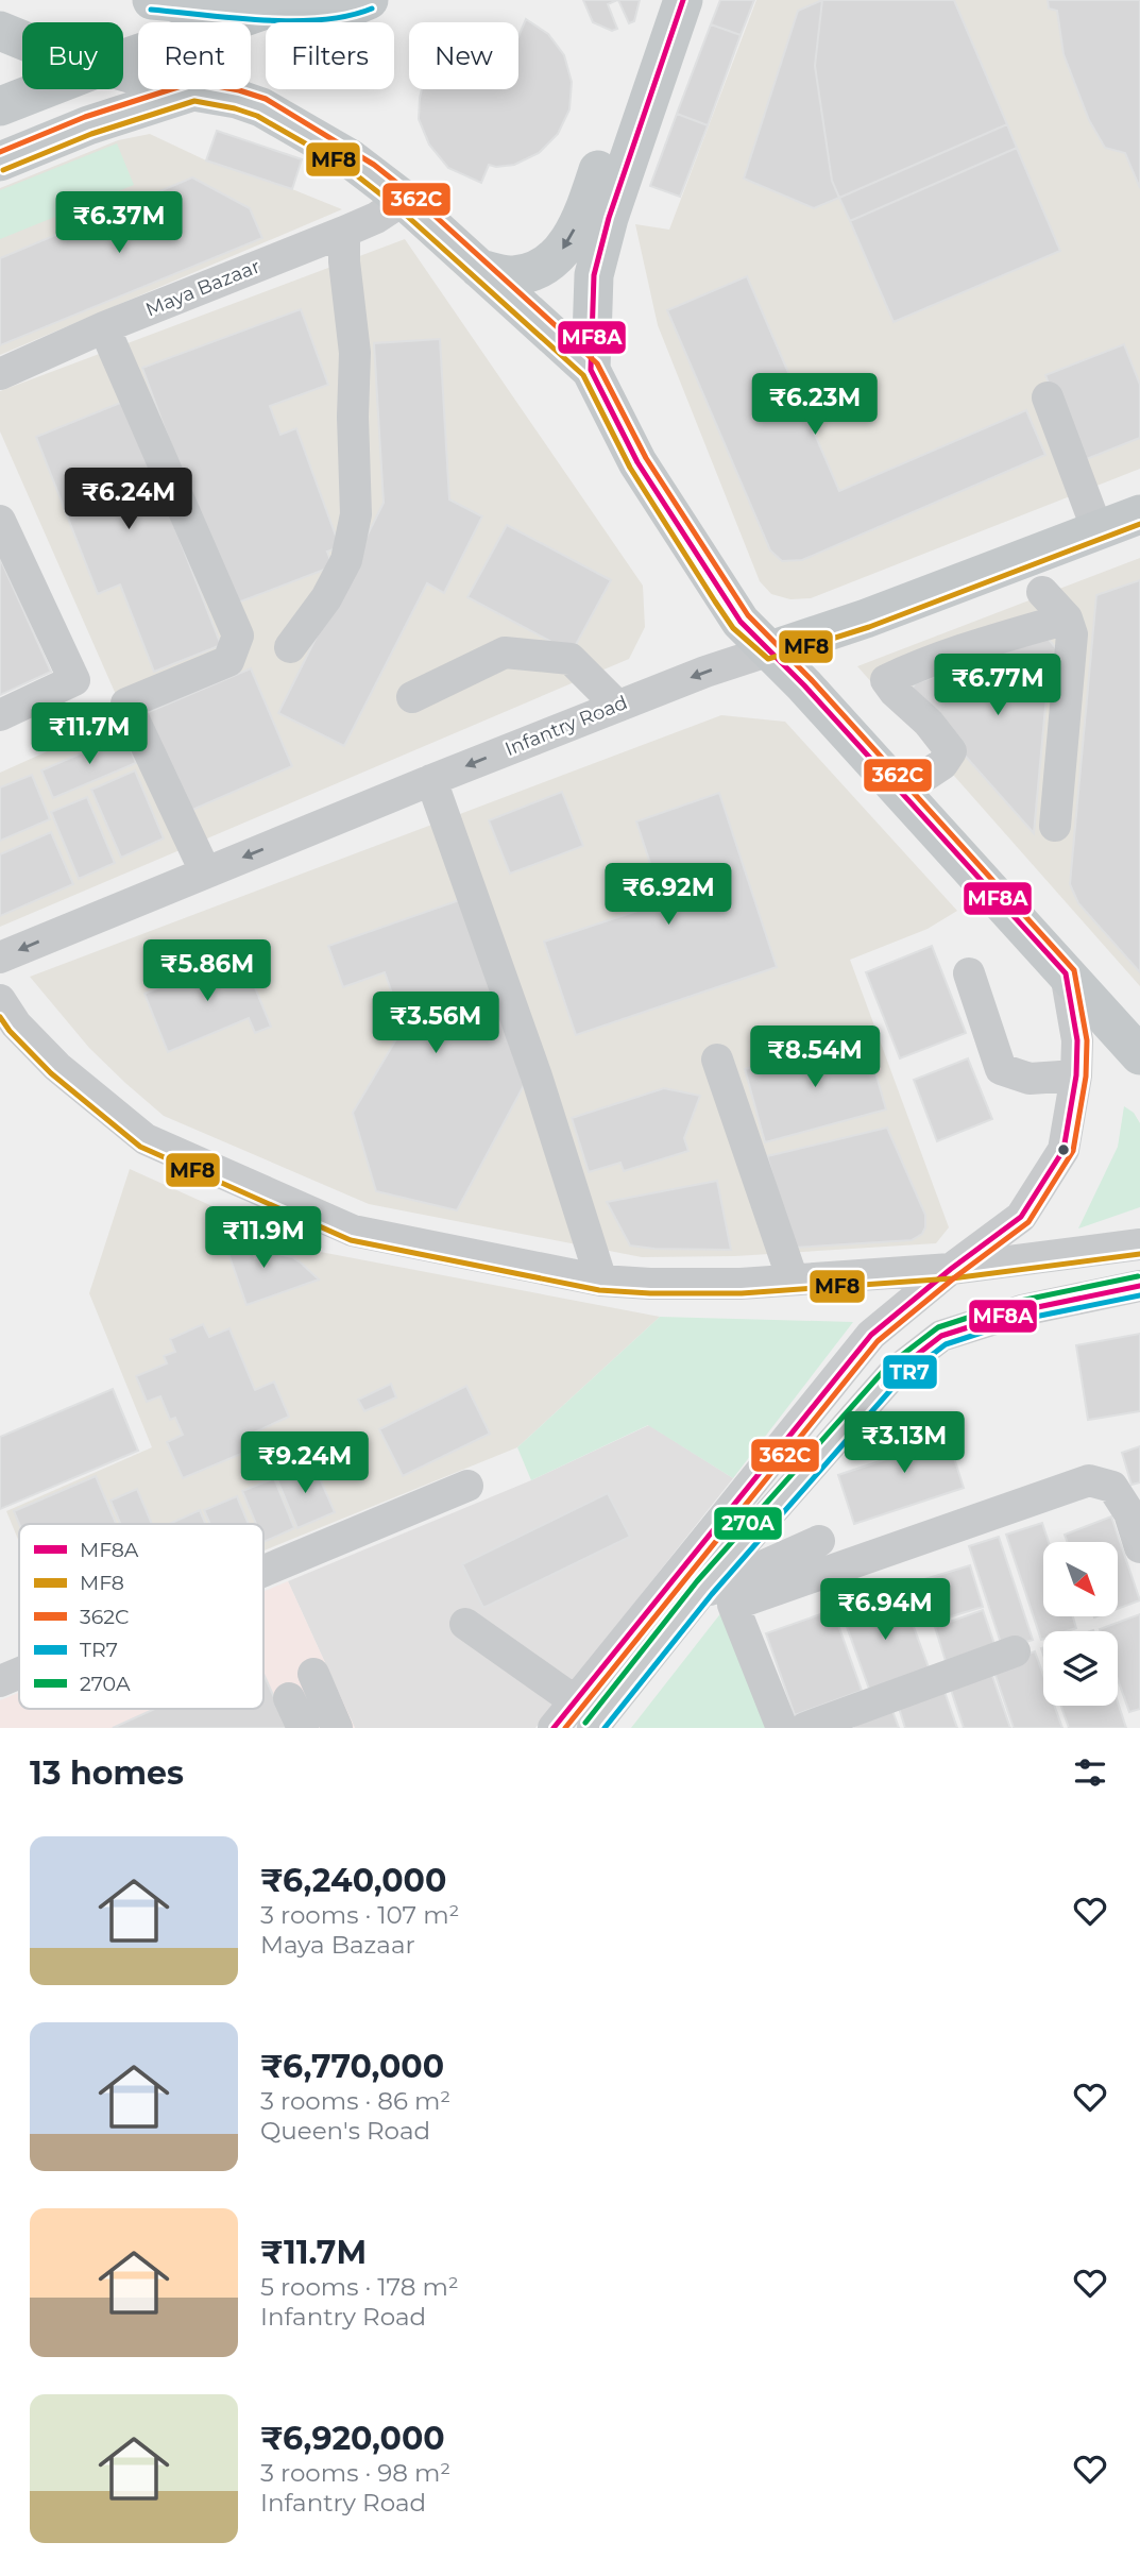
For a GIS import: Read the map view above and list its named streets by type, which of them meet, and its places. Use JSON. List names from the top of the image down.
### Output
{
  "streets": {
    "main road": ["Infantry Road"],
    "street": ["Maya Bazaar"]
  },
  "one_way": ["Infantry Road"],
  "lines": [
    "transit line MF8A",
    "transit line TR7",
    "transit line 362C",
    "transit line MF8",
    "transit line 270A"
  ],
  "legend": [
    "MF8A",
    "MF8",
    "362C",
    "TR7",
    "270A"
  ],
  "north": "bottom right",
  "page": {
    "chip": [
      "Buy",
      "Rent",
      "Filters",
      "New"
    ],
    "price": [
      "₹6.37M",
      "₹6.23M",
      "₹6.24M",
      "₹6.77M",
      "₹11.7M",
      "₹6.92M",
      "₹5.86M",
      "₹3.56M",
      "₹8.54M",
      "₹11.9M",
      "₹3.13M",
      "₹9.24M",
      "₹6.94M"
    ],
    "heading": "13 homes",
    "list": [
      {
        "name": "₹6,240,000",
        "note": "3 rooms · 107 m² · Maya Bazaar"
      },
      {
        "name": "₹6,770,000",
        "note": "3 rooms · 86 m² · Queen's Road"
      },
      {
        "name": "₹11.7M",
        "note": "5 rooms · 178 m² · Infantry Road"
      },
      {
        "name": "₹6,920,000",
        "note": "3 rooms · 98 m² · Infantry Road"
      }
    ]
  }
}
